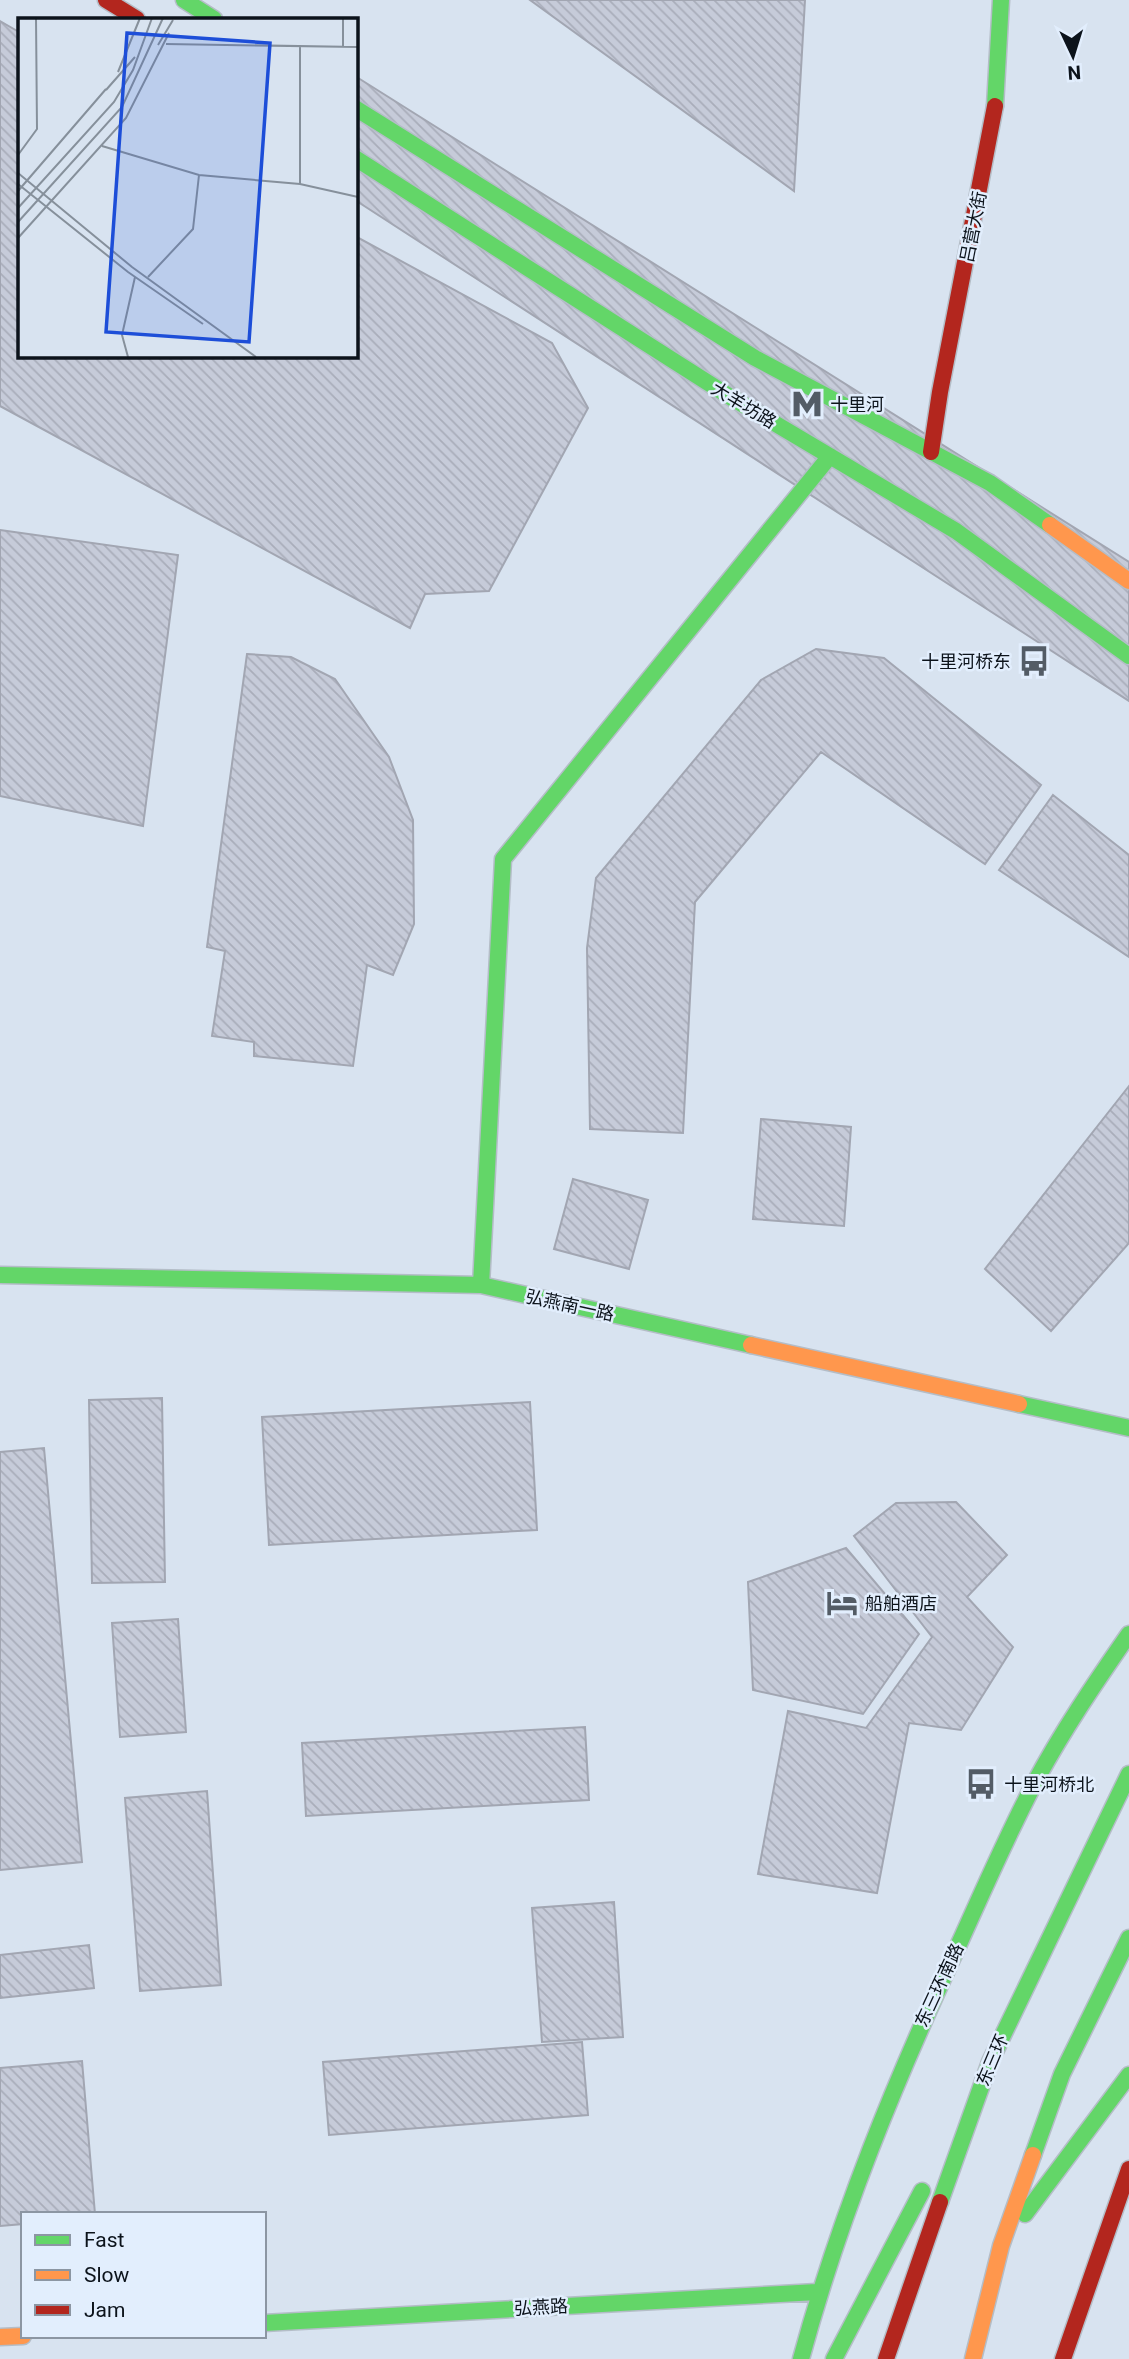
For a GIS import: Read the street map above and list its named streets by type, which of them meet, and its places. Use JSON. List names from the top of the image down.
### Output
{
  "streets": {
    "main road": [
      "吕营大街",
      "大羊坊路",
      "弘燕南一路",
      "东三环南路",
      "东三环",
      "弘燕路"
    ]
  },
  "crossings": [
    ["东三环南路", "弘燕路"]
  ],
  "places": {
    "metro station": ["十里河"],
    "bus stop": ["十里河桥东", "十里河桥北"],
    "hotel": ["船舶酒店"]
  },
  "legend": ["Fast", "Slow", "Jam"],
  "north": "bottom"
}
